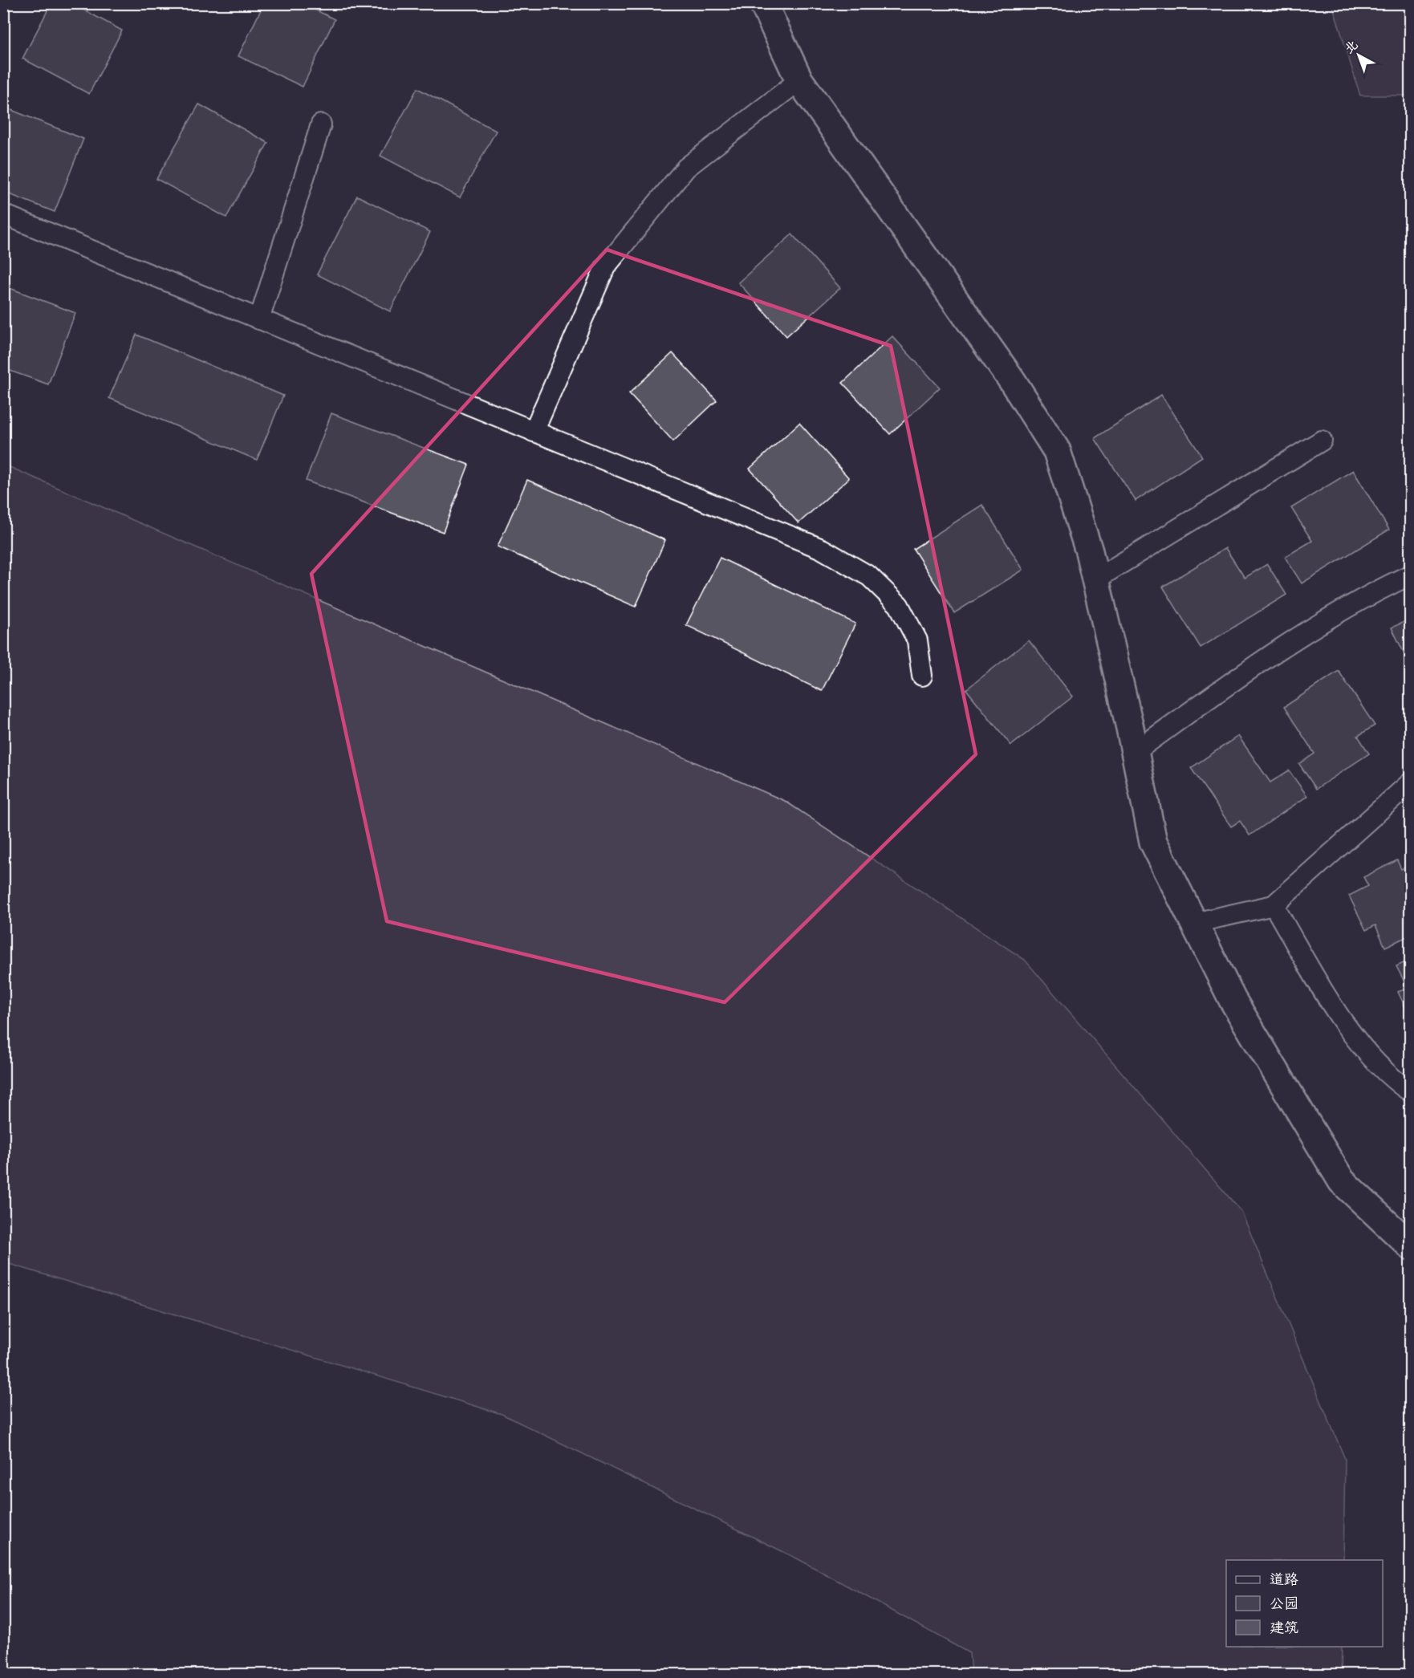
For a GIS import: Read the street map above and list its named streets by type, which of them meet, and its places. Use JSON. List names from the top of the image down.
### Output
{
  "legend": ["道路", "公园", "建筑"],
  "north": "top left"
}
